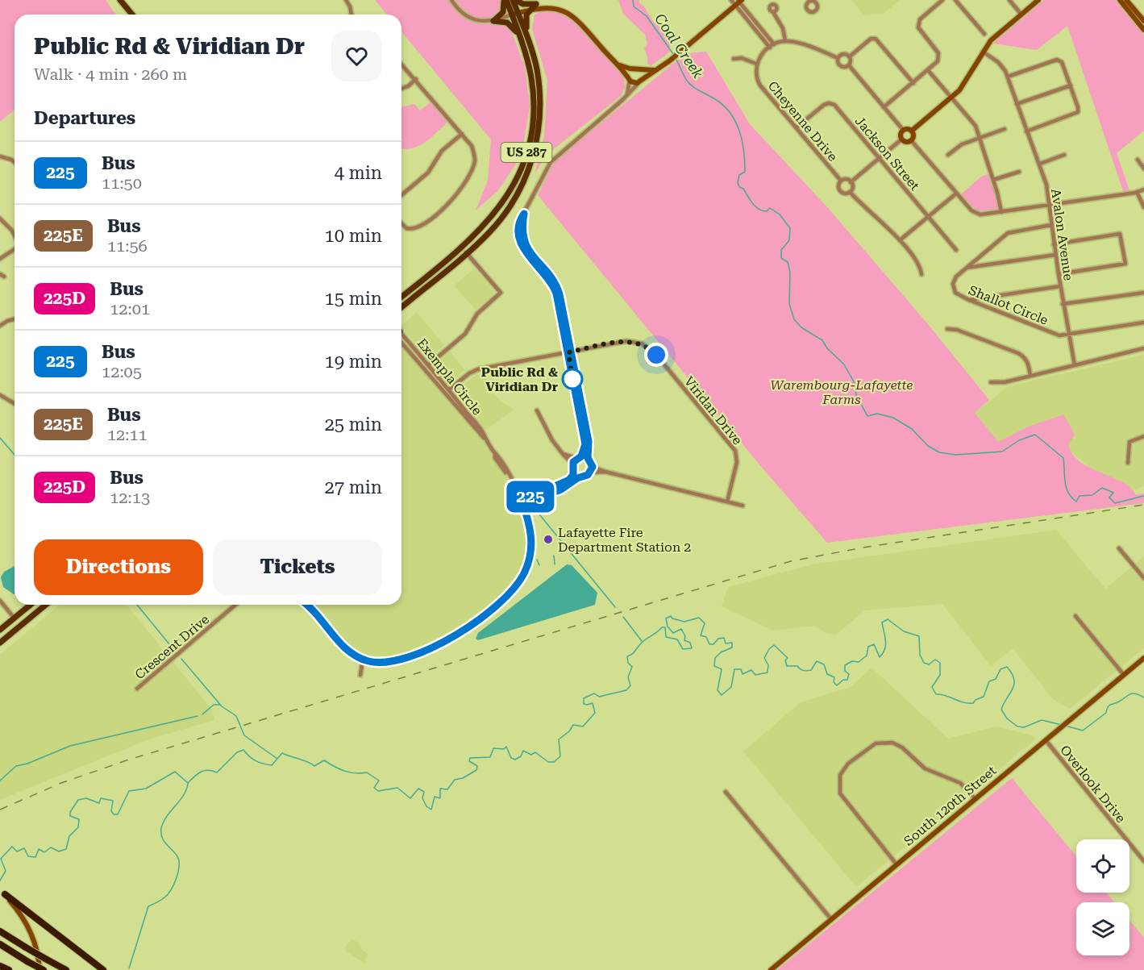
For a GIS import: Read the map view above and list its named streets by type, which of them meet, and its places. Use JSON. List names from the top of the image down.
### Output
{
  "streets": {
    "main road": ["US 287", "South 120th Street"],
    "street": [
      "Cheyenne Drive",
      "Jackson Street",
      "Avalon Avenue",
      "Shallot Circle",
      "Exempla Circle",
      "Viridan Drive",
      "Crescent Drive",
      "Overlook Drive"
    ]
  },
  "crossings": [
    ["Cheyenne Drive", "Jackson Street"],
    ["Avalon Avenue", "Shallot Circle"],
    ["Exempla Circle", "Viridan Drive"],
    ["Overlook Drive", "South 120th Street"]
  ],
  "water": ["Coal Creek"],
  "parks": ["Warembourg-Lafayette Farms"],
  "places": ["Public Rd & Viridian Dr", "Lafayette Fire Department Station 2"],
  "lines": ["bus line 225"],
  "page": {
    "on_map": "225",
    "heading": [
      ["Public Rd & Viridian Dr", "Walk · 4 min · 260 m"],
      "Departures"
    ],
    "list": [
      {
        "mark": "225",
        "name": "Bus",
        "note": "11:50",
        "value": "4 min"
      },
      {
        "mark": "225E",
        "name": "Bus",
        "note": "11:56",
        "value": "10 min"
      },
      {
        "mark": "225D",
        "name": "Bus",
        "note": "12:01",
        "value": "15 min"
      },
      {
        "mark": "225",
        "name": "Bus",
        "note": "12:05",
        "value": "19 min"
      },
      {
        "mark": "225E",
        "name": "Bus",
        "note": "12:11",
        "value": "25 min"
      },
      {
        "mark": "225D",
        "name": "Bus",
        "note": "12:13",
        "value": "27 min"
      }
    ],
    "buttons": ["Directions", "Tickets"]
  }
}
